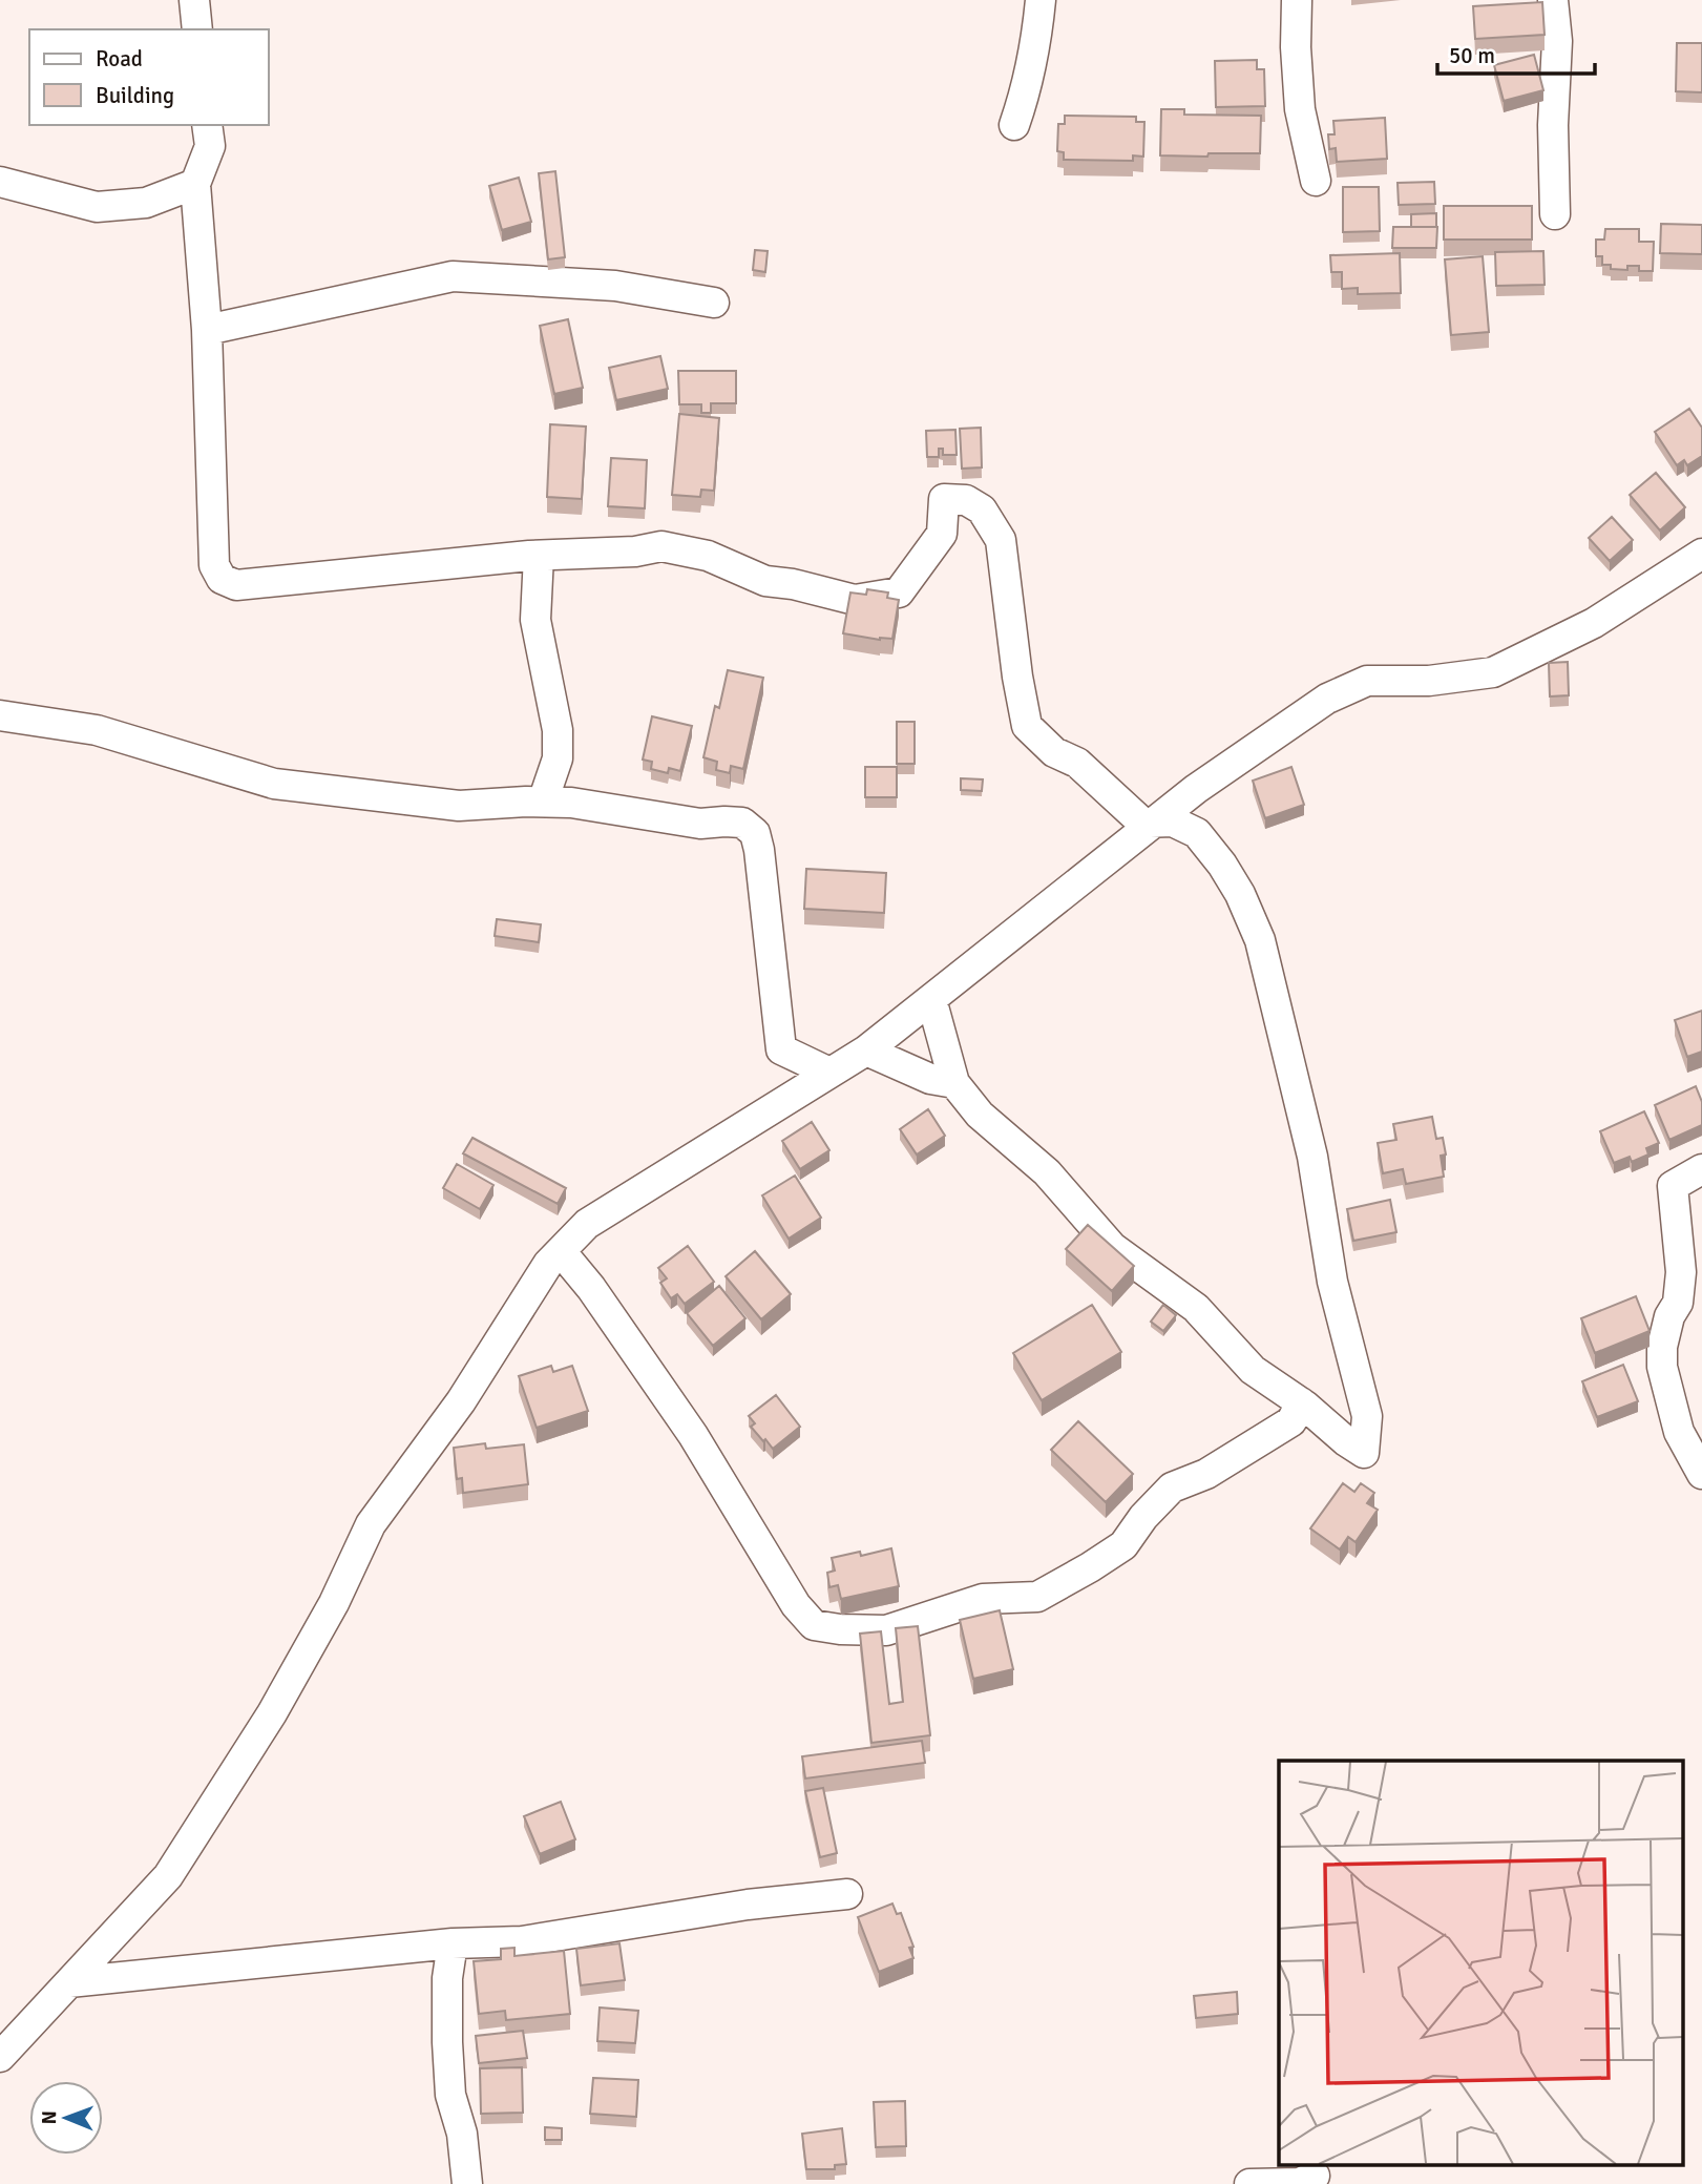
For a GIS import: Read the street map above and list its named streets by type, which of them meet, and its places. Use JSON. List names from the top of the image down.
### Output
{
  "legend": ["Road", "Building"],
  "scale_bar": "50 m",
  "north": "left"
}
